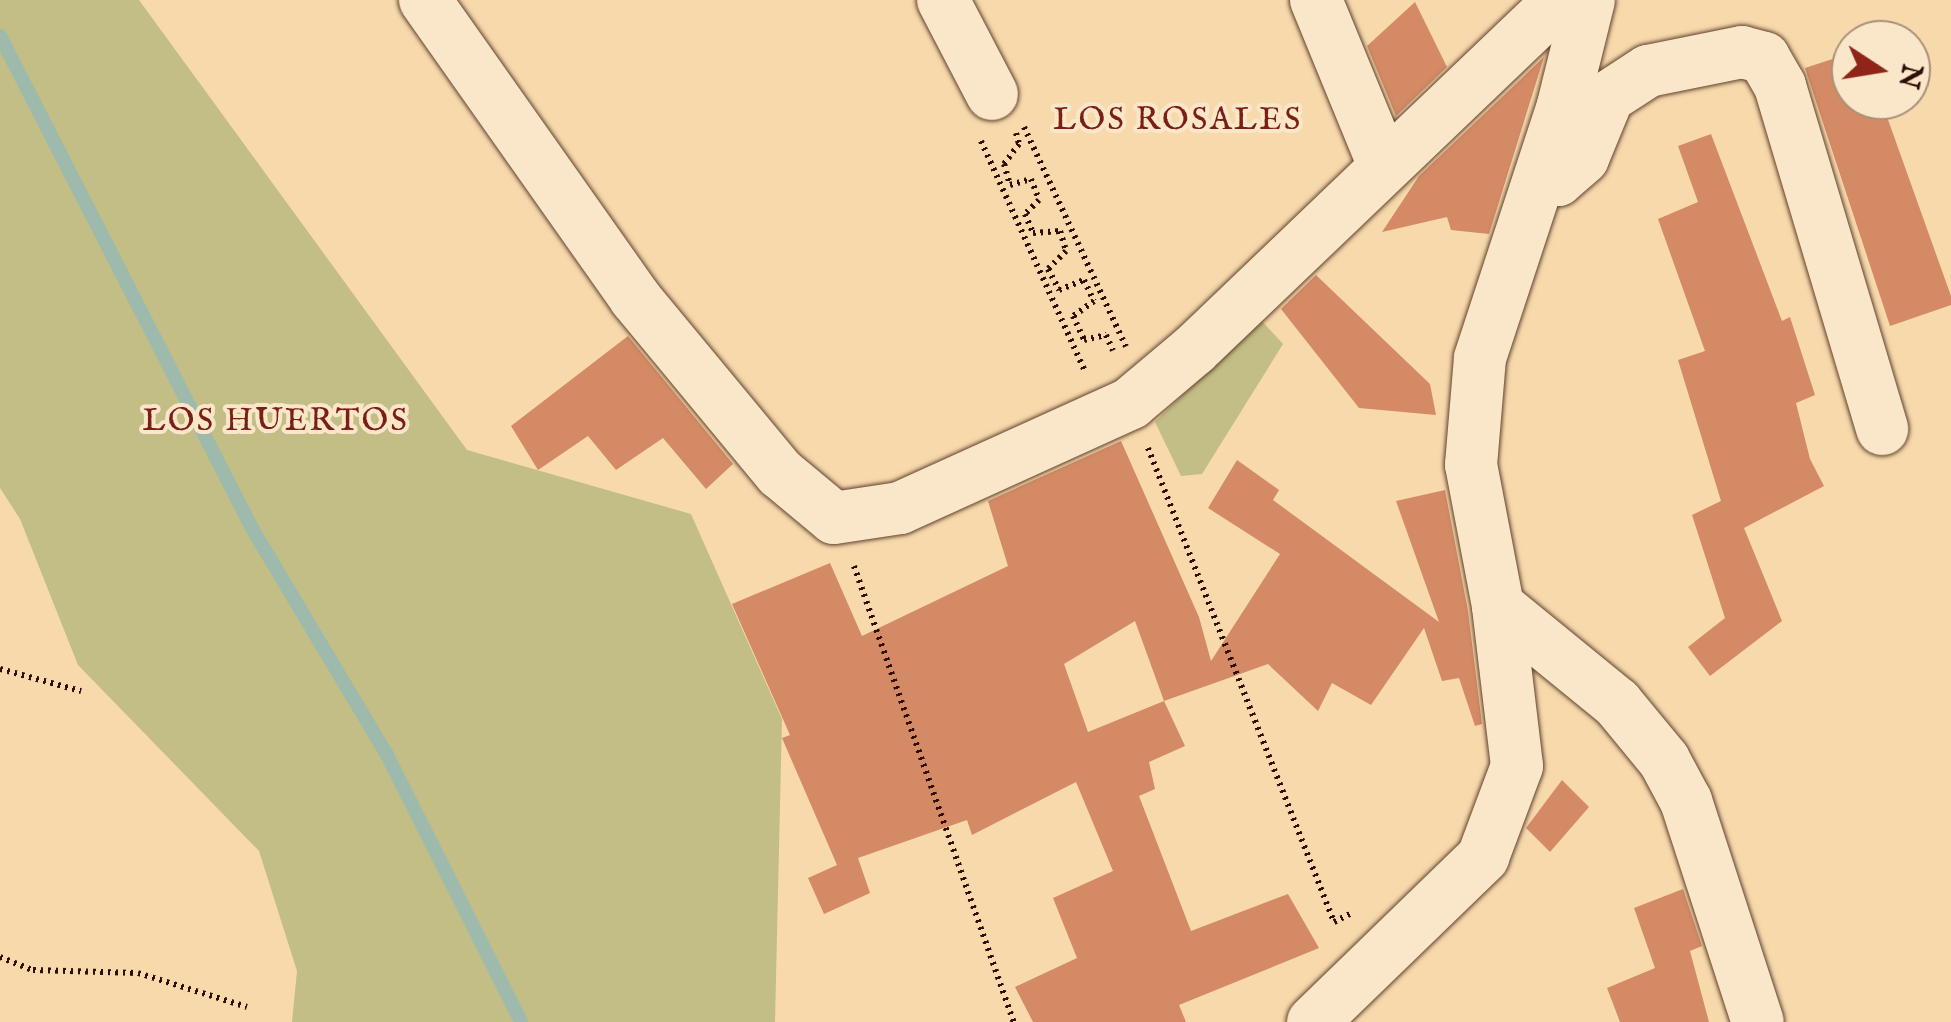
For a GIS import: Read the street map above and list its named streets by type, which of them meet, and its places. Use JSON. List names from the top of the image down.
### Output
{
  "districts": ["LOS ROSALES", "LOS HUERTOS"],
  "north": "right"
}
